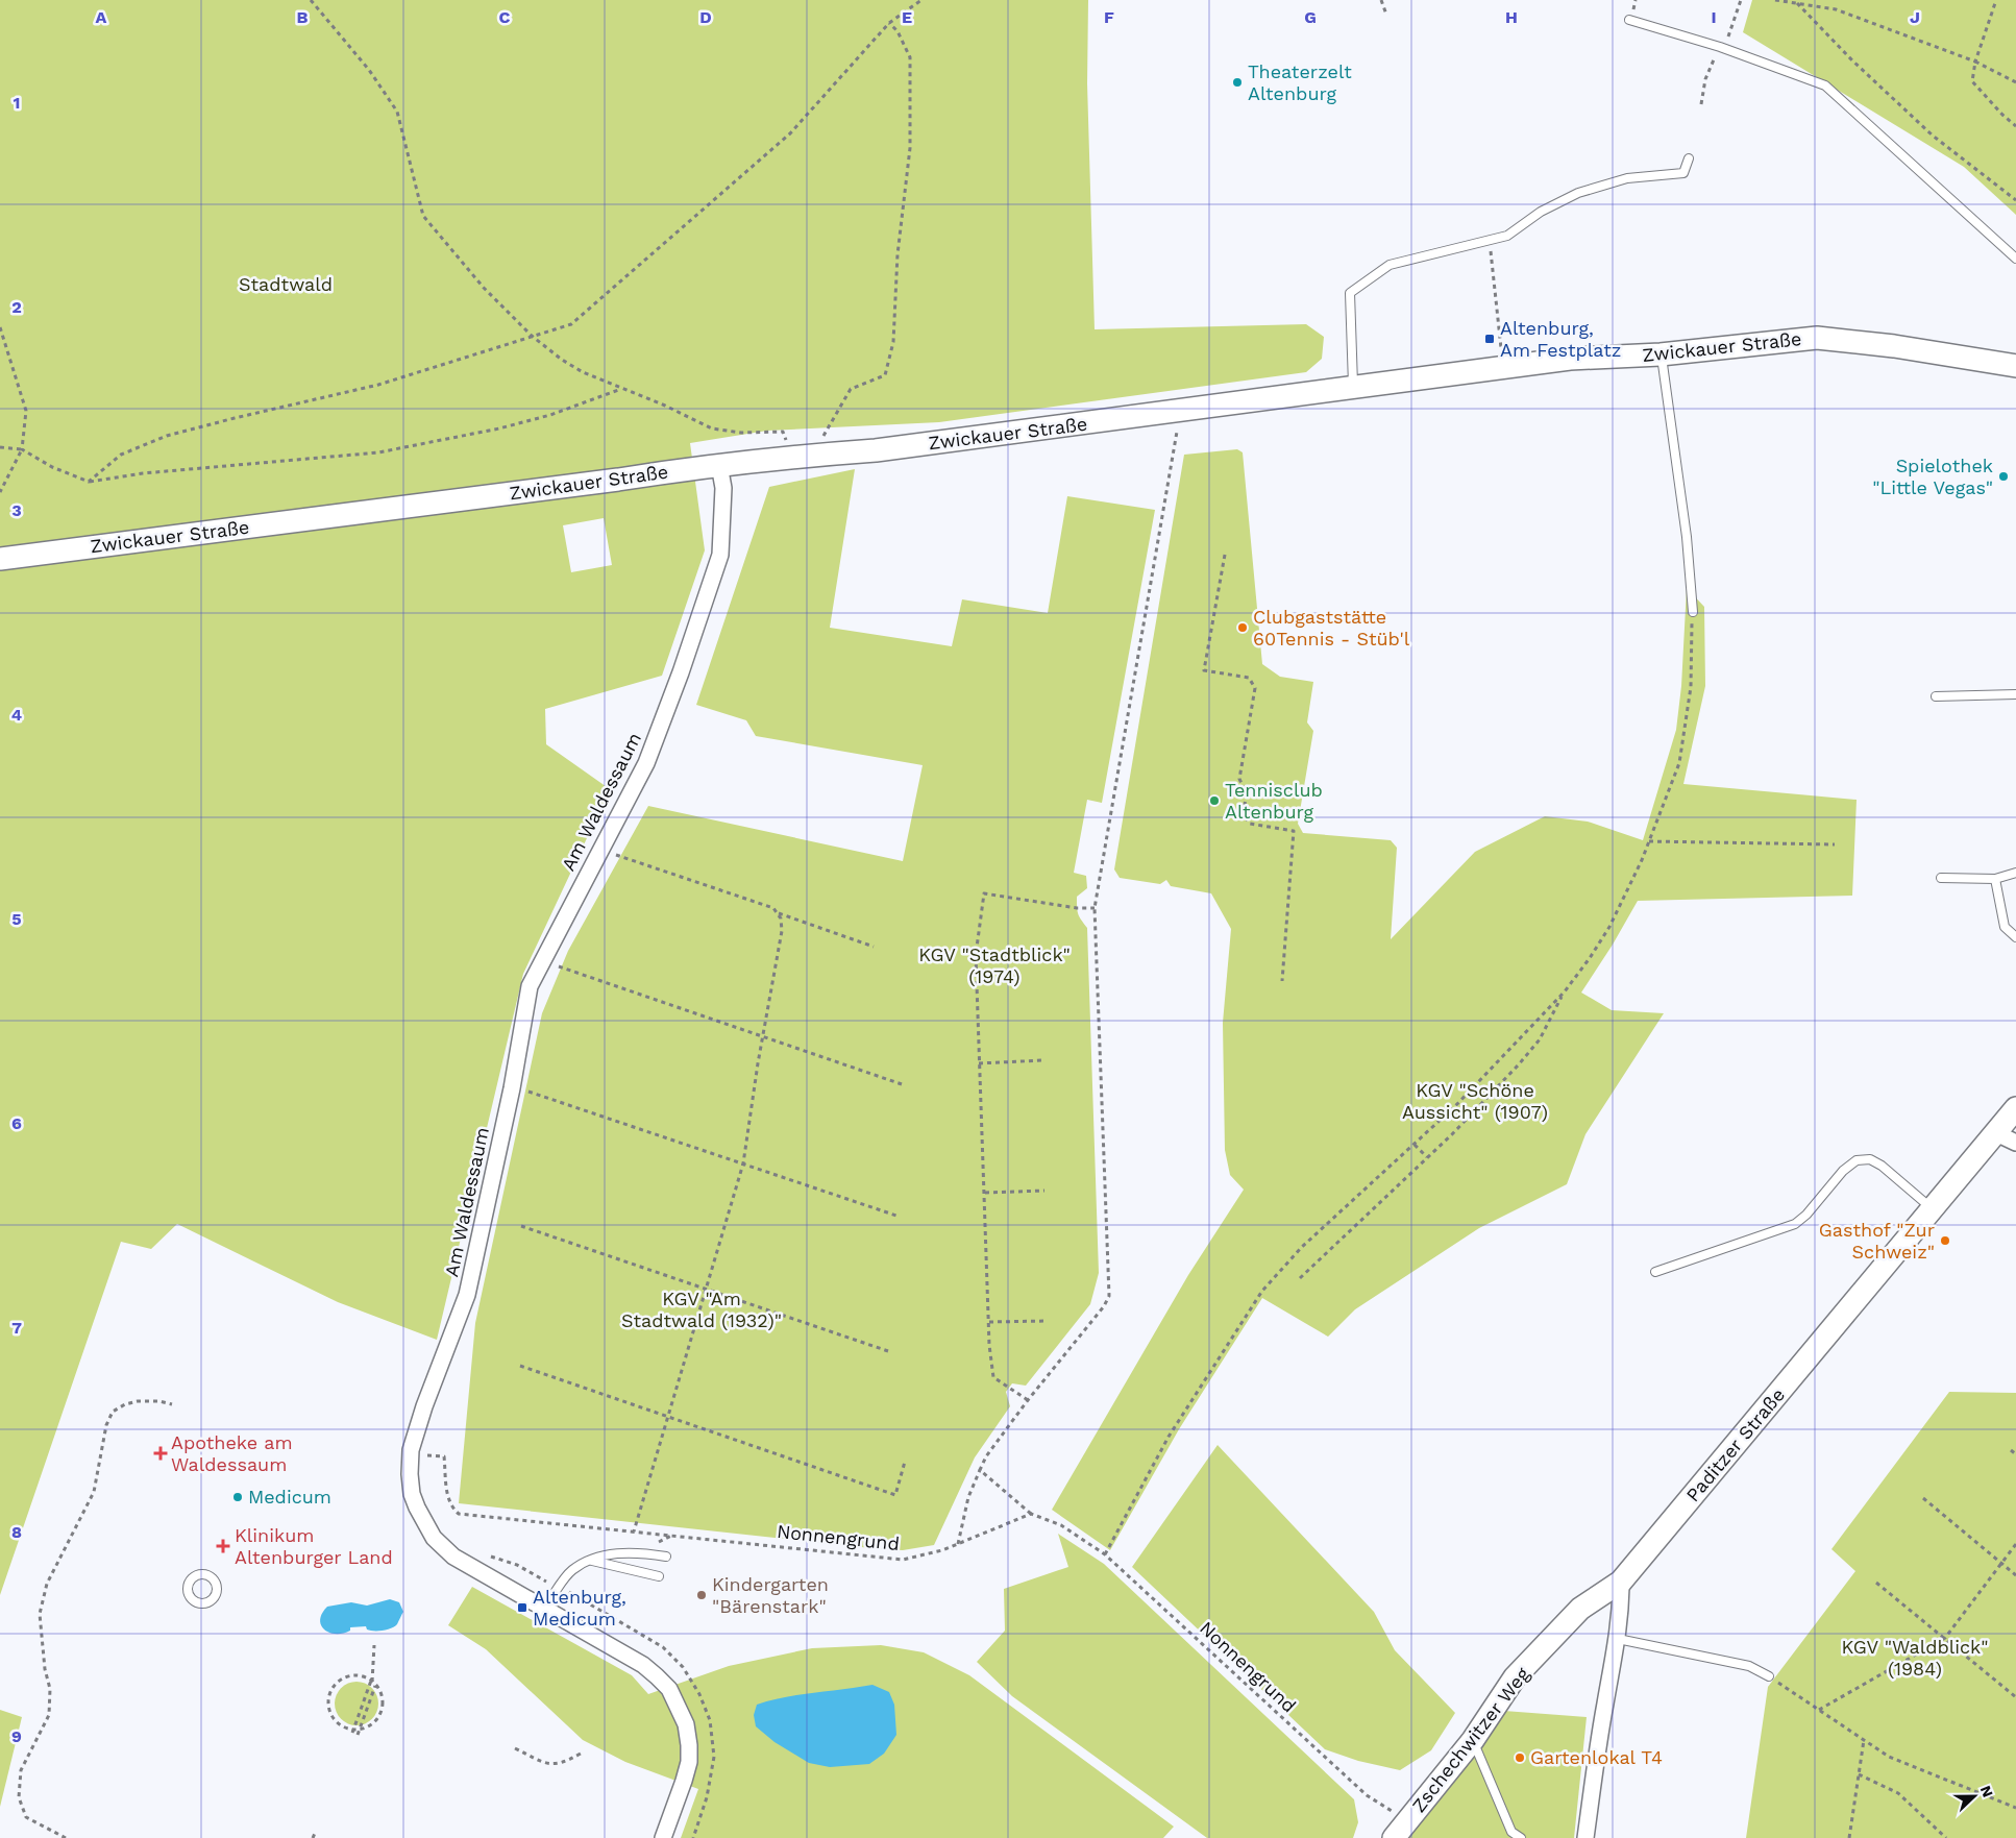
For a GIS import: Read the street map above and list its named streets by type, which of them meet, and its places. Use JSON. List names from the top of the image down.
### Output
{
  "streets": {
    "street": [
      "Zwickauer Straße",
      "Am Waldessaum",
      "Paditzer Straße",
      "Zschechwitzer Weg"
    ],
    "path": ["Nonnengrund"]
  },
  "crossings": [
    ["Zwickauer Straße", "Am Waldessaum"],
    ["Paditzer Straße", "Zschechwitzer Weg"],
    ["Nonnengrund", "Zschechwitzer Weg"]
  ],
  "parks": [
    "Stadtwald",
    "KGV \"Stadtblick\" (1974)",
    "KGV \"Schöne Aussicht\" (1907)",
    "KGV \"Am Stadtwald (1932)\"",
    "KGV \"Waldblick\" (1984)"
  ],
  "places": {
    "other": [
      "Theaterzelt Altenburg",
      "Spielothek \"Little Vegas\"",
      "Clubgaststätte 60Tennis - Stüb'l",
      "Tennisclub Altenburg",
      "Gasthof \"Zur Schweiz\"",
      "Medicum",
      "Kindergarten \"Bärenstark\"",
      "Gartenlokal T4"
    ],
    "transit": ["Altenburg, Am Festplatz", "Altenburg, Medicum"],
    "health": ["Apotheke am Waldessaum", "Klinikum Altenburger Land"]
  },
  "north": "right",
  "grid": {
    "columns": [
      "A",
      "B",
      "C",
      "D",
      "E",
      "F",
      "G",
      "H",
      "I",
      "J"
    ],
    "rows": [
      "1",
      "2",
      "3",
      "4",
      "5",
      "6",
      "7",
      "8",
      "9"
    ]
  }
}
